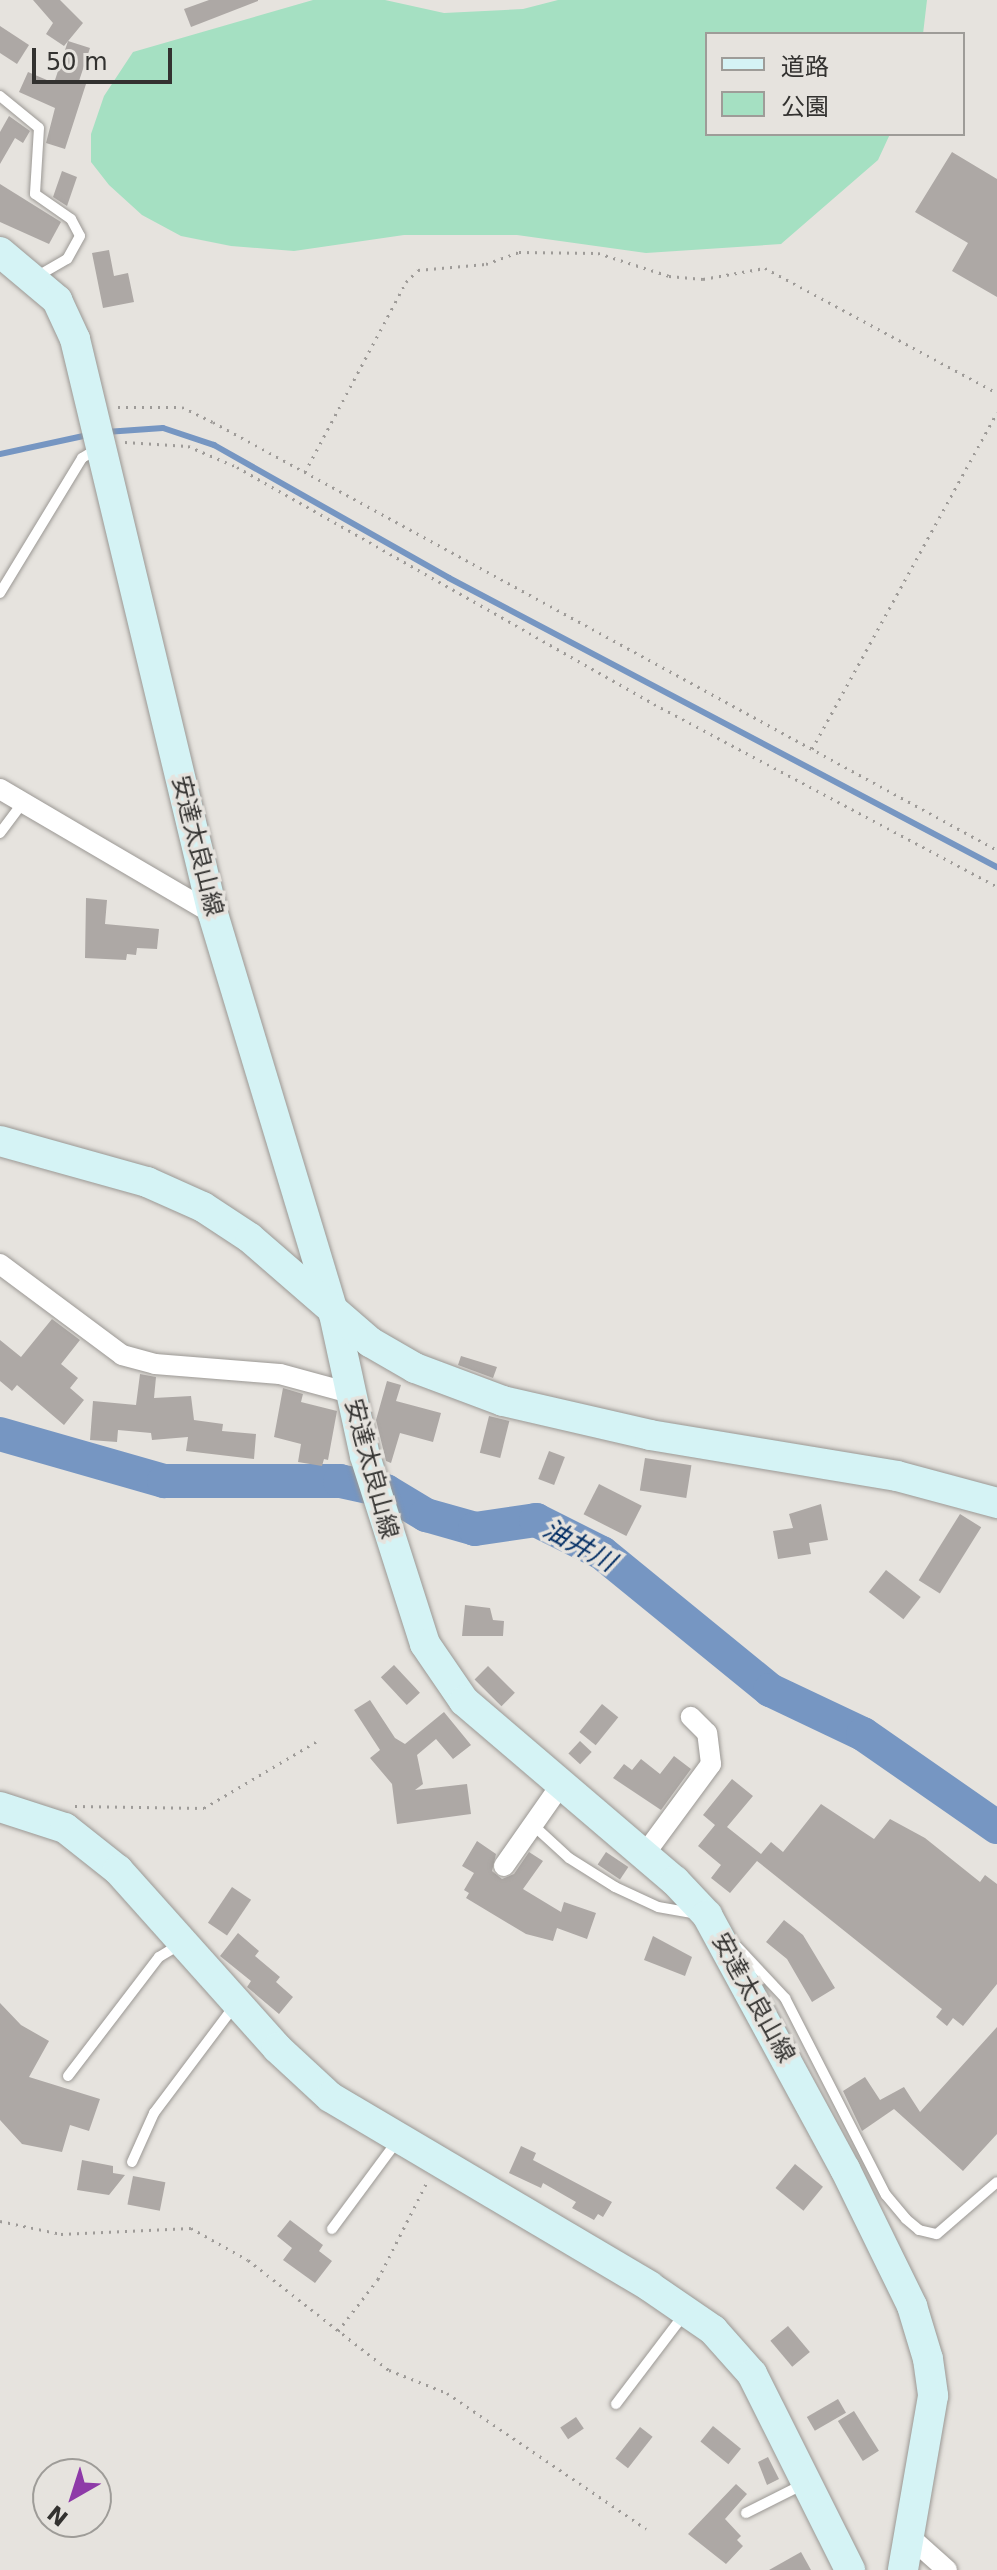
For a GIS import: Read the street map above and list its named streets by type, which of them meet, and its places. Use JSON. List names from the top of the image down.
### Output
{
  "streets": {
    "main road": ["安達太良山線"]
  },
  "water": ["油井川"],
  "legend": ["道路", "公園"],
  "scale_bar": "50 m",
  "north": "bottom left"
}
